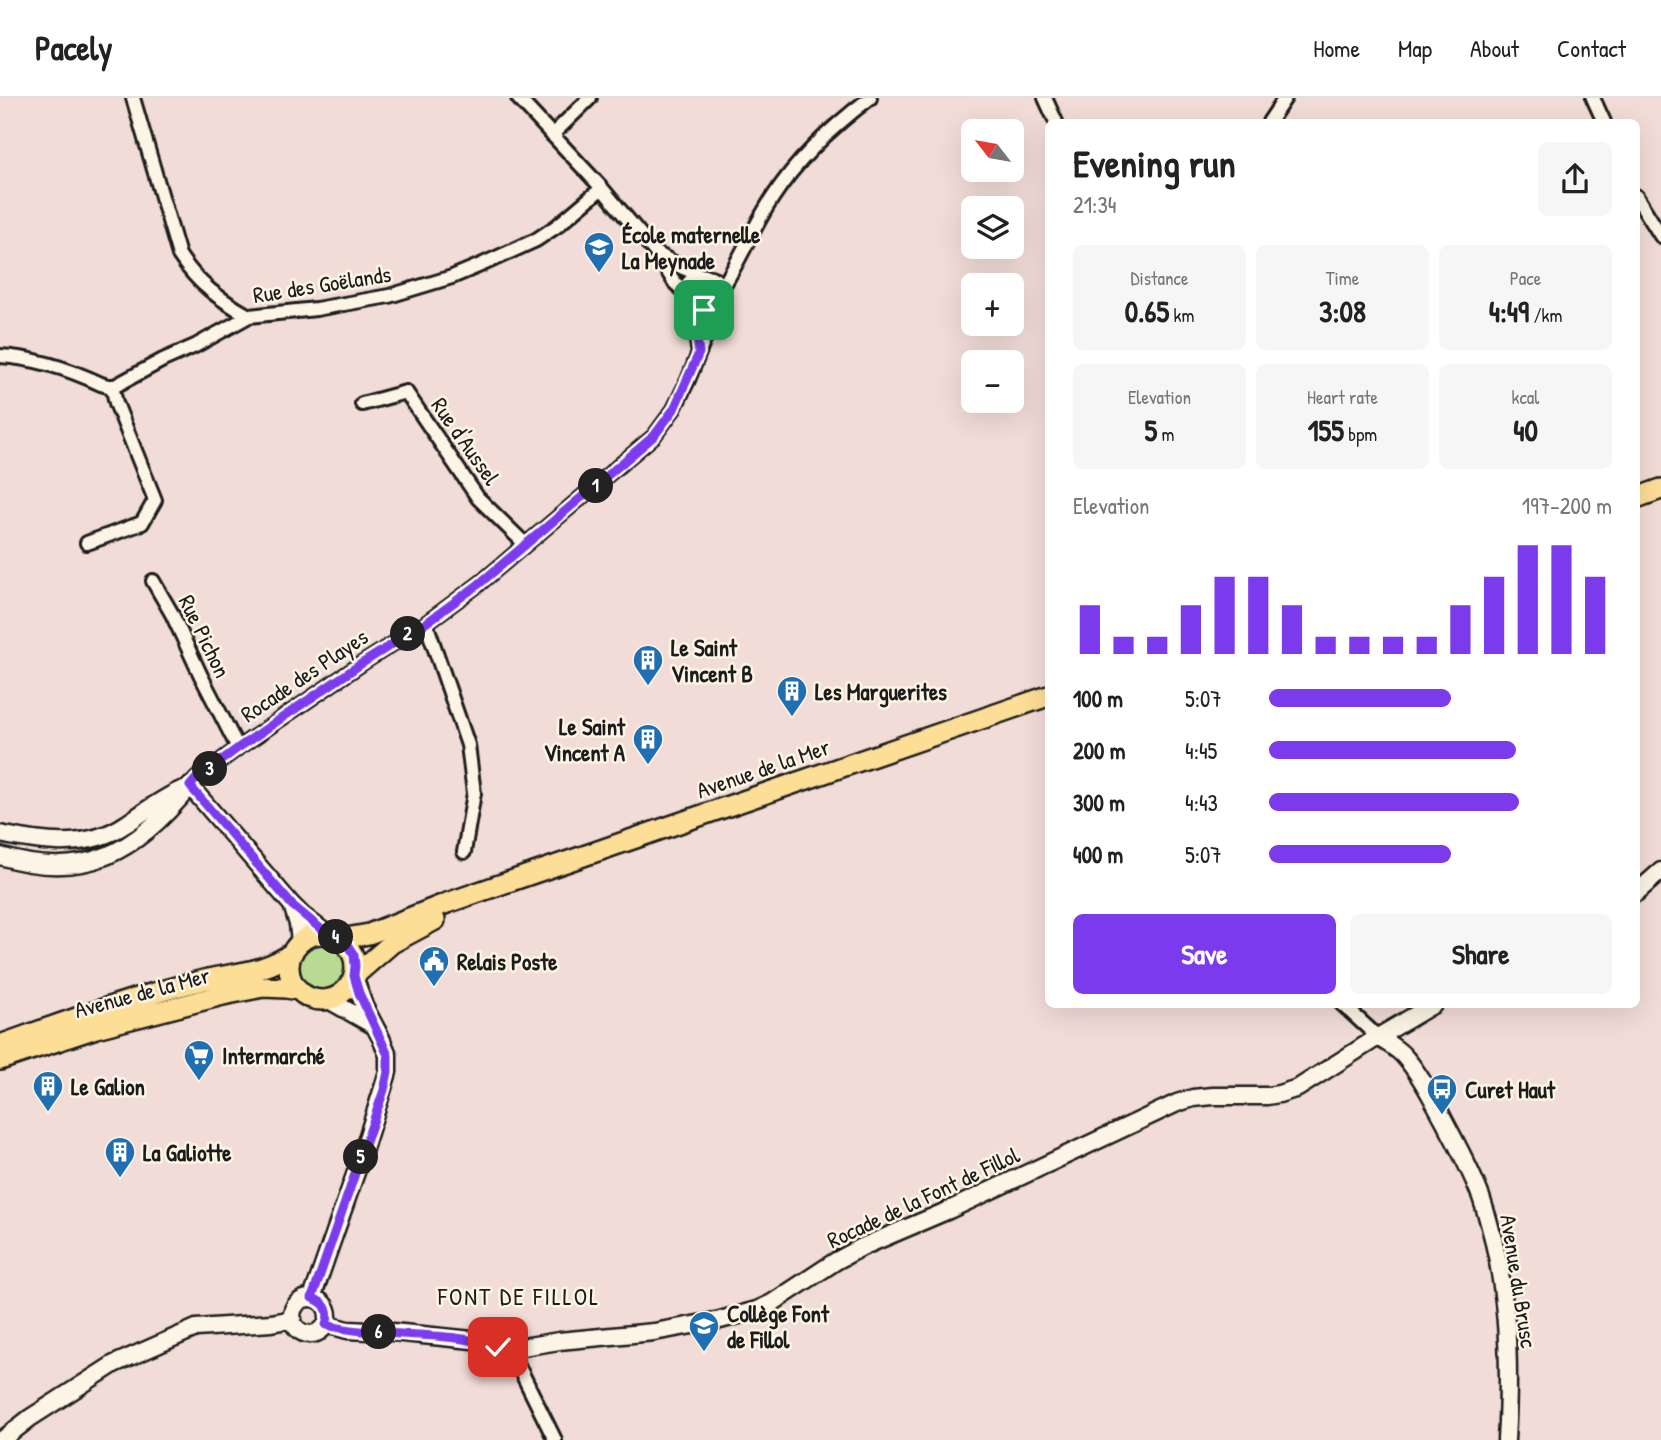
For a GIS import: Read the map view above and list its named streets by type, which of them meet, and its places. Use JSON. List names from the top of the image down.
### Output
{
  "streets": {
    "main road": ["Avenue de la Mer"],
    "street": [
      "Rue des Goëlands",
      "Rue d'Aussel",
      "Rue Pichon",
      "Rocade des Playes",
      "Rocade de la Font de Fillol",
      "Avenue du Brusc"
    ]
  },
  "crossings": [
    ["Rue d'Aussel", "Rocade des Playes"],
    ["Rue Pichon", "Rocade des Playes"],
    ["Rocade de la Font de Fillol", "Avenue du Brusc"]
  ],
  "districts": ["FONT DE FILLOL"],
  "places": {
    "school or university": ["École maternelle La Meynade", "Collège Font de Fillol"],
    "building": [
      "Le Saint Vincent B",
      "Les Marguerites",
      "Le Saint Vincent A",
      "Le Galion",
      "La Galiotte"
    ],
    "public building": ["Relais Poste"],
    "supermarket": ["Intermarché"],
    "bus stop": ["Curet Haut"]
  },
  "north": "top left",
  "page": {
    "header": "Pacely",
    "nav": [
      "Home",
      "Map",
      "About",
      "Contact"
    ],
    "map_buttons": ["+", "−"],
    "heading": ["Evening run", "21:34"],
    "stats": [
      ["Distance", "0.65 km"],
      ["Time", "3:08"],
      ["Pace", "4:49 /km"],
      ["Elevation", "5 m"],
      ["Heart rate", "155 bpm"],
      ["kcal", "40"]
    ],
    "pins": [
      "1",
      "2",
      "3",
      "4",
      "5",
      "6"
    ],
    "chart": ["Elevation", "197–200 m"],
    "list": [
      {
        "name": "100 m",
        "note": "5:07"
      },
      {
        "name": "200 m",
        "note": "4:45"
      },
      {
        "name": "300 m",
        "note": "4:43"
      },
      {
        "name": "400 m",
        "note": "5:07"
      }
    ],
    "buttons": ["Save", "Share"]
  }
}
